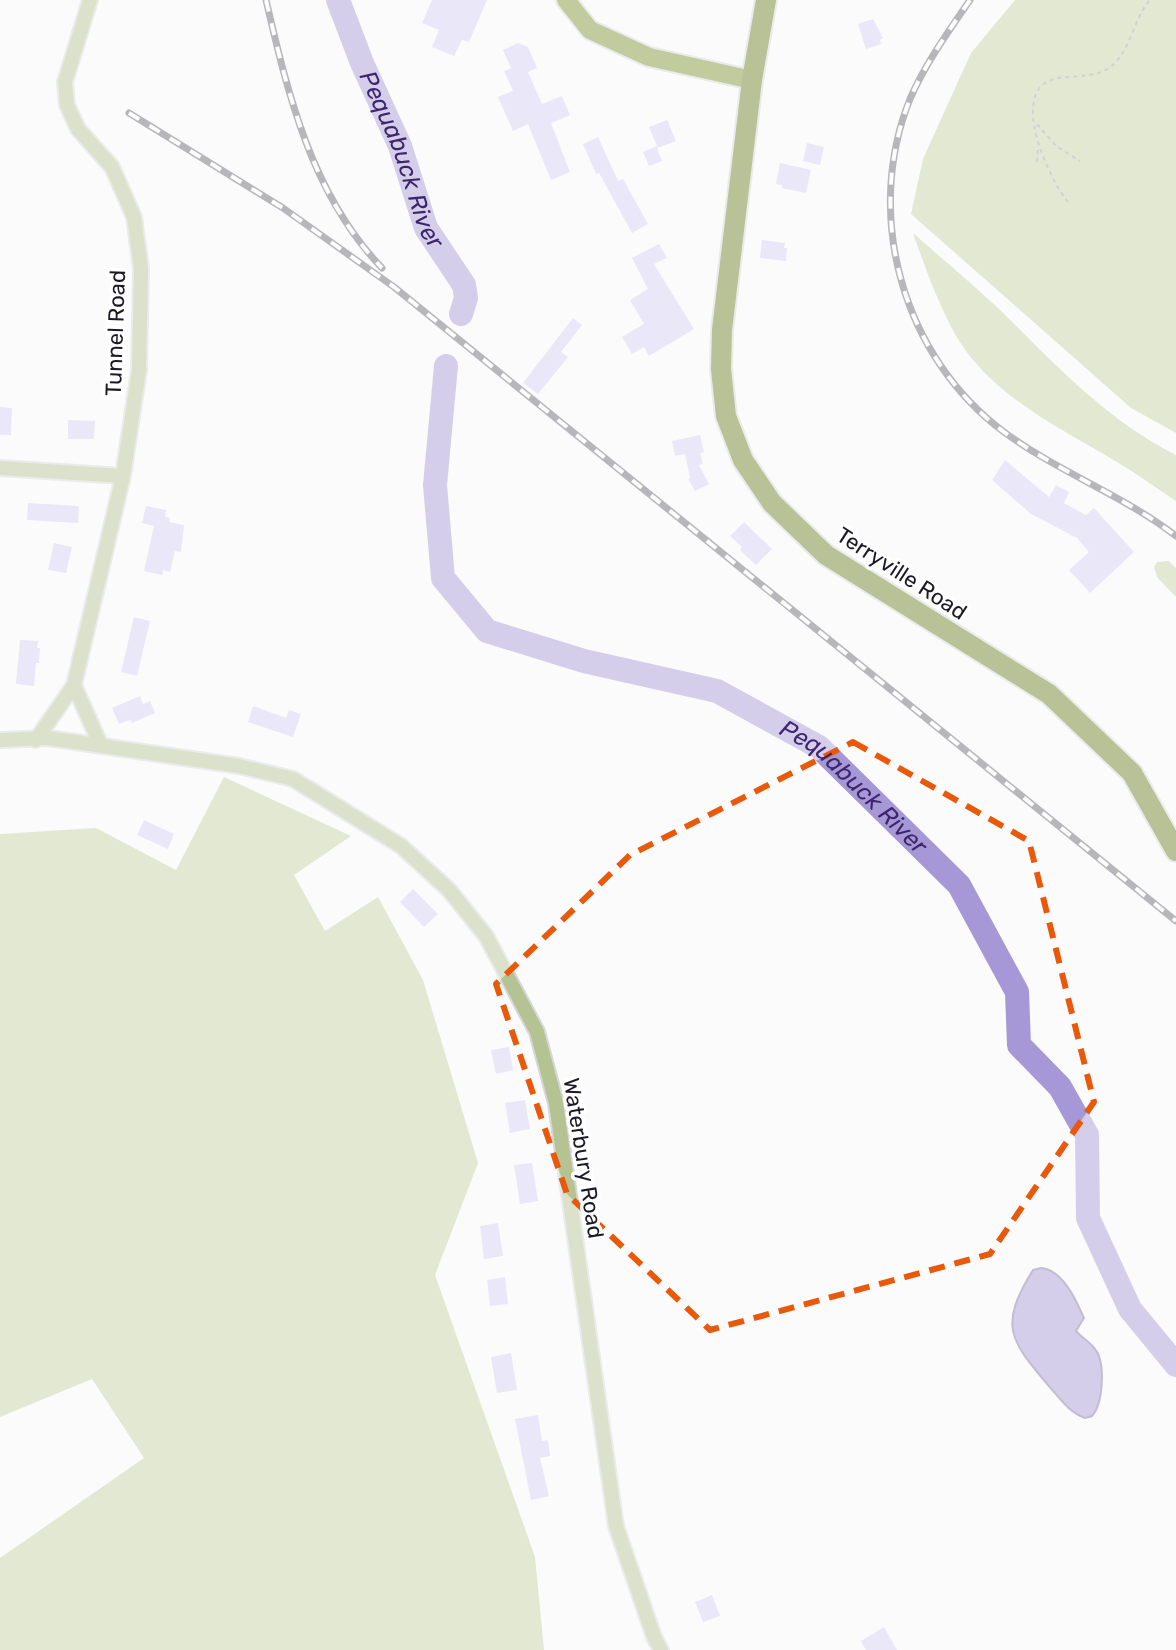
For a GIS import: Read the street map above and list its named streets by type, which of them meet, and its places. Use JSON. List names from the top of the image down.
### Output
{
  "streets": {
    "highway": ["Terryville Road"],
    "street": ["Tunnel Road", "Waterbury Road"]
  },
  "crossings": [
    ["Tunnel Road", "Waterbury Road"]
  ],
  "water": ["Pequabuck River"]
}
